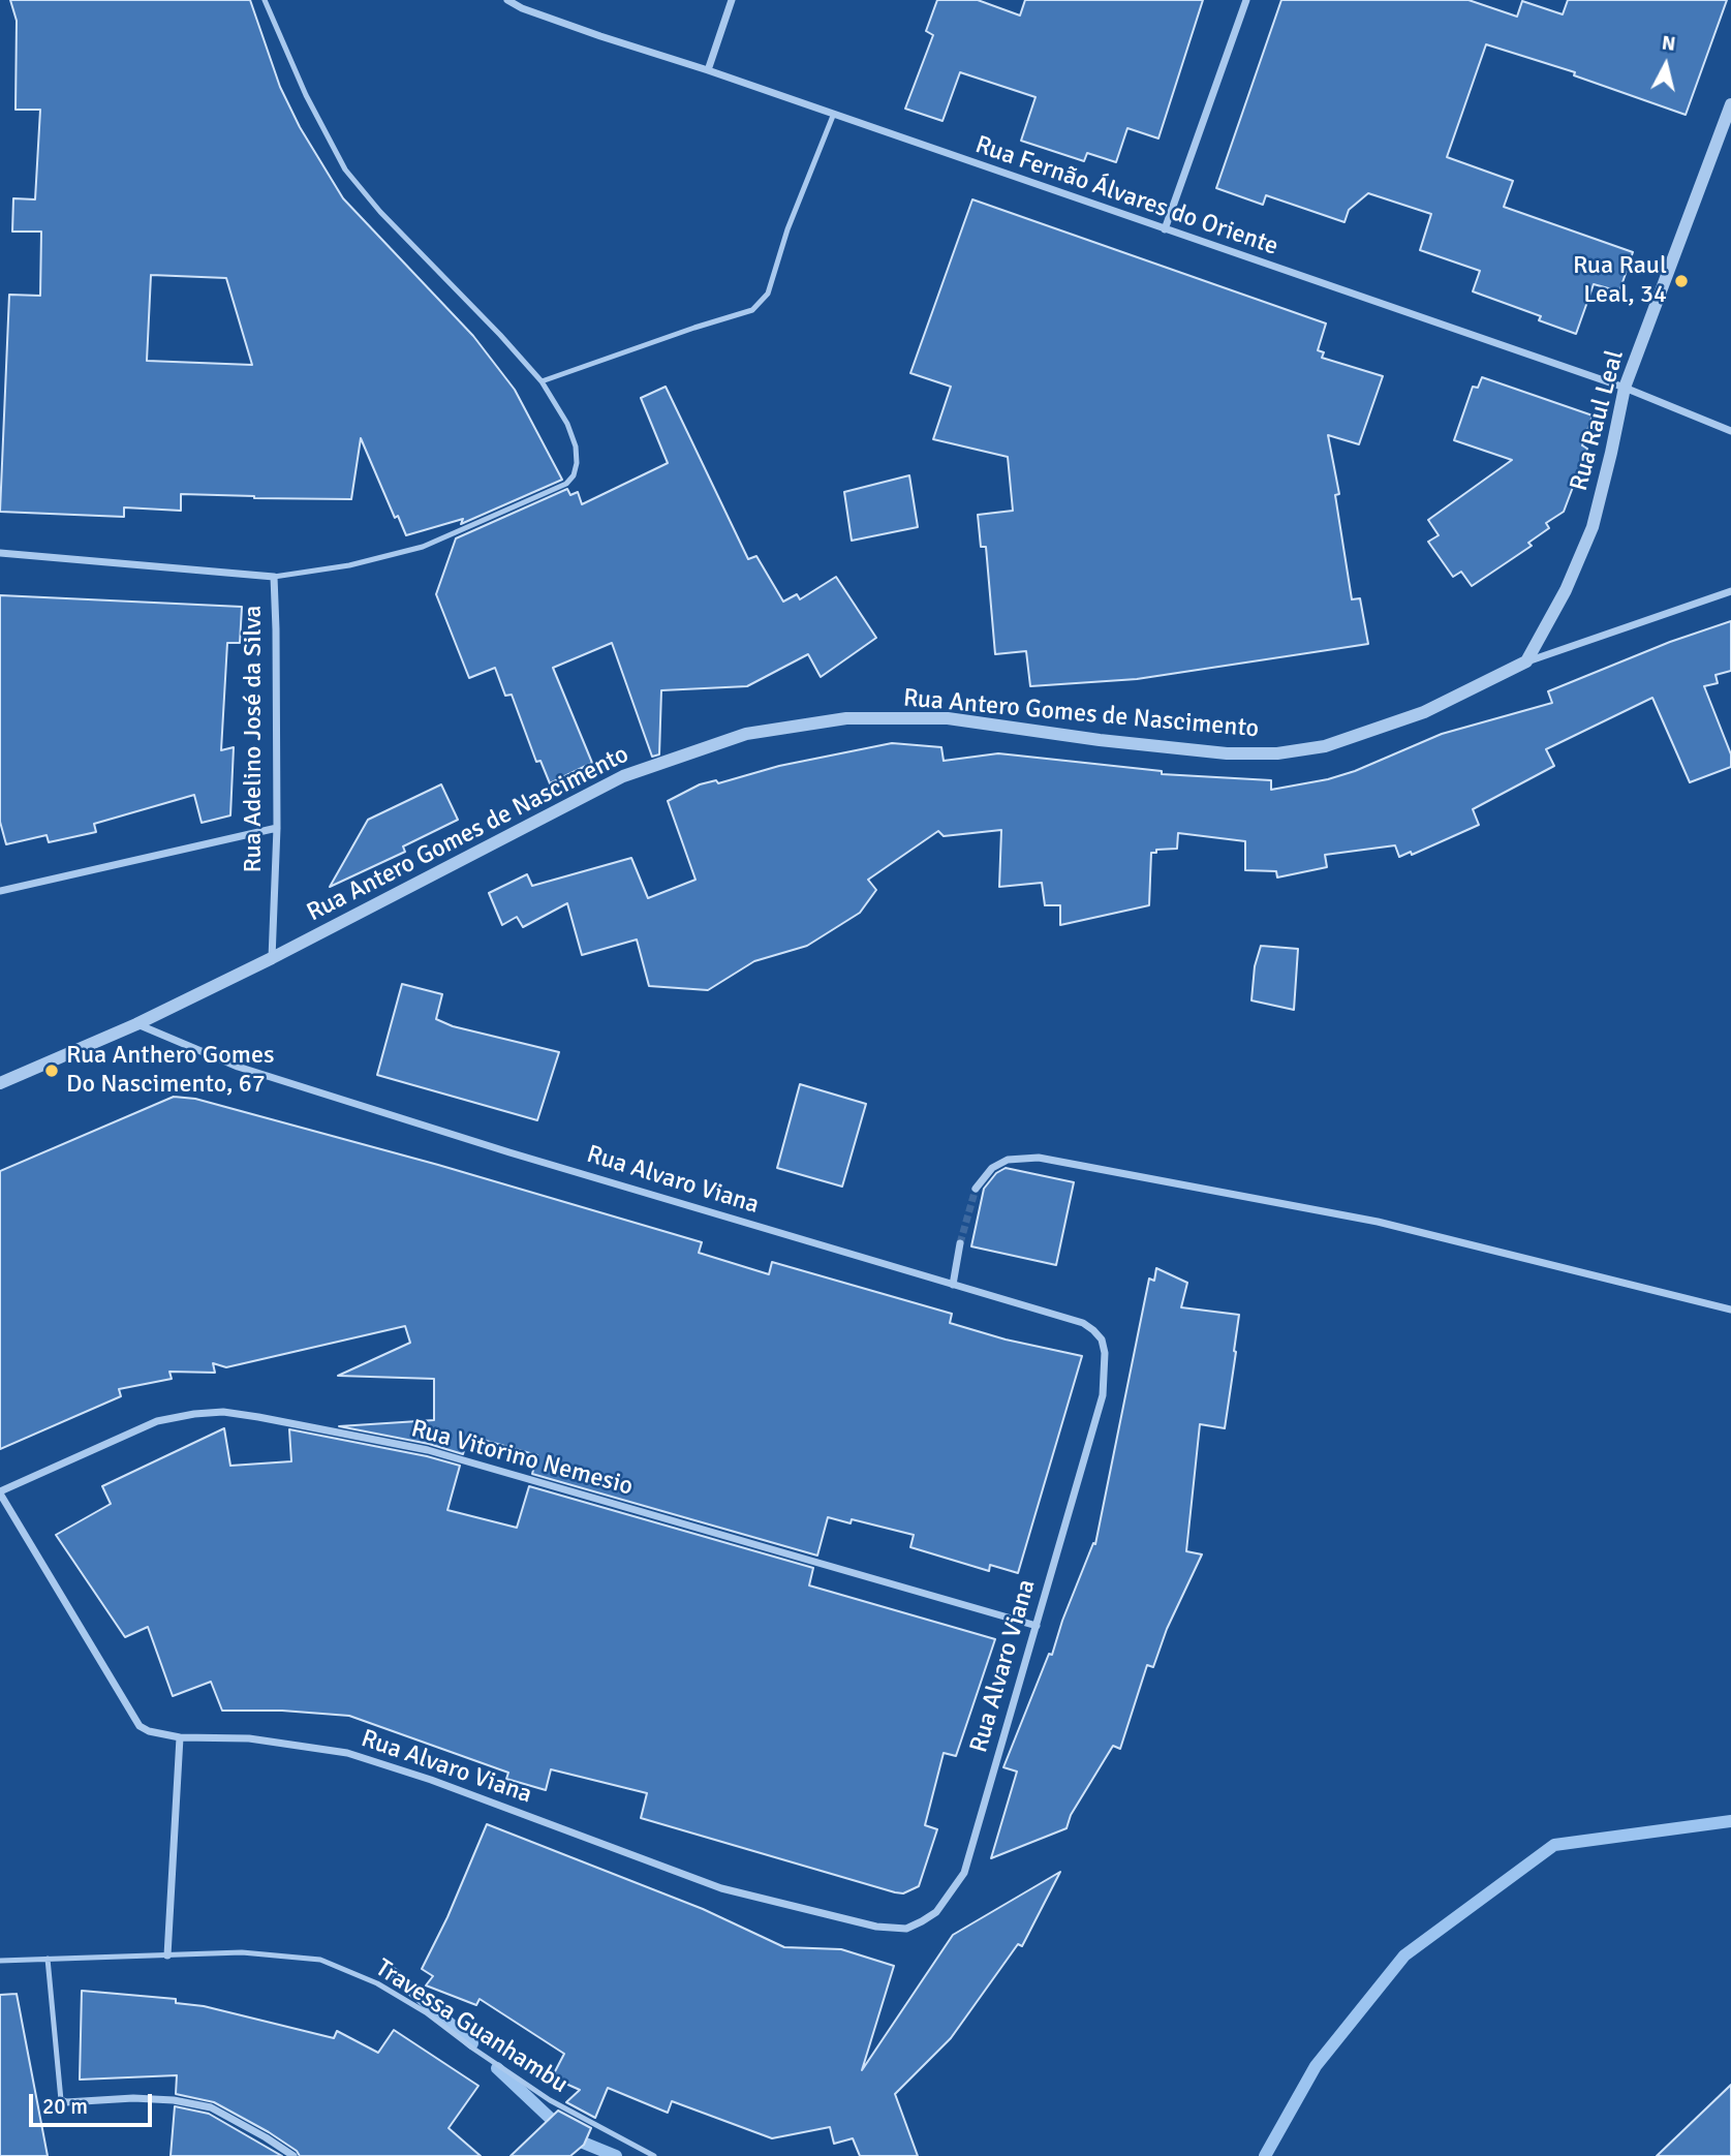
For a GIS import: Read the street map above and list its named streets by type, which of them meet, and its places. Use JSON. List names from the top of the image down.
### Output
{
  "streets": {
    "street": [
      "Rua Fernão Álvares do Oriente",
      "Rua Raul Leal",
      "Rua Antero Gomes de Nascimento",
      "Rua Adelino José da Silva",
      "Rua Alvaro Viana",
      "Rua Vitorino Nemesio"
    ],
    "lane": ["Travessa Guanhambu"]
  },
  "crossings": [
    ["Rua Fernão Álvares do Oriente", "Rua Raul Leal"],
    ["Rua Raul Leal", "Rua Antero Gomes de Nascimento"],
    ["Rua Antero Gomes de Nascimento", "Rua Adelino José da Silva"],
    ["Rua Antero Gomes de Nascimento", "Rua Alvaro Viana"],
    ["Rua Alvaro Viana", "Rua Vitorino Nemesio"]
  ],
  "places": ["Rua Raul Leal, 34", "Rua Anthero Gomes Do Nascimento, 67"],
  "scale_bar": "20 m",
  "north": "top"
}
